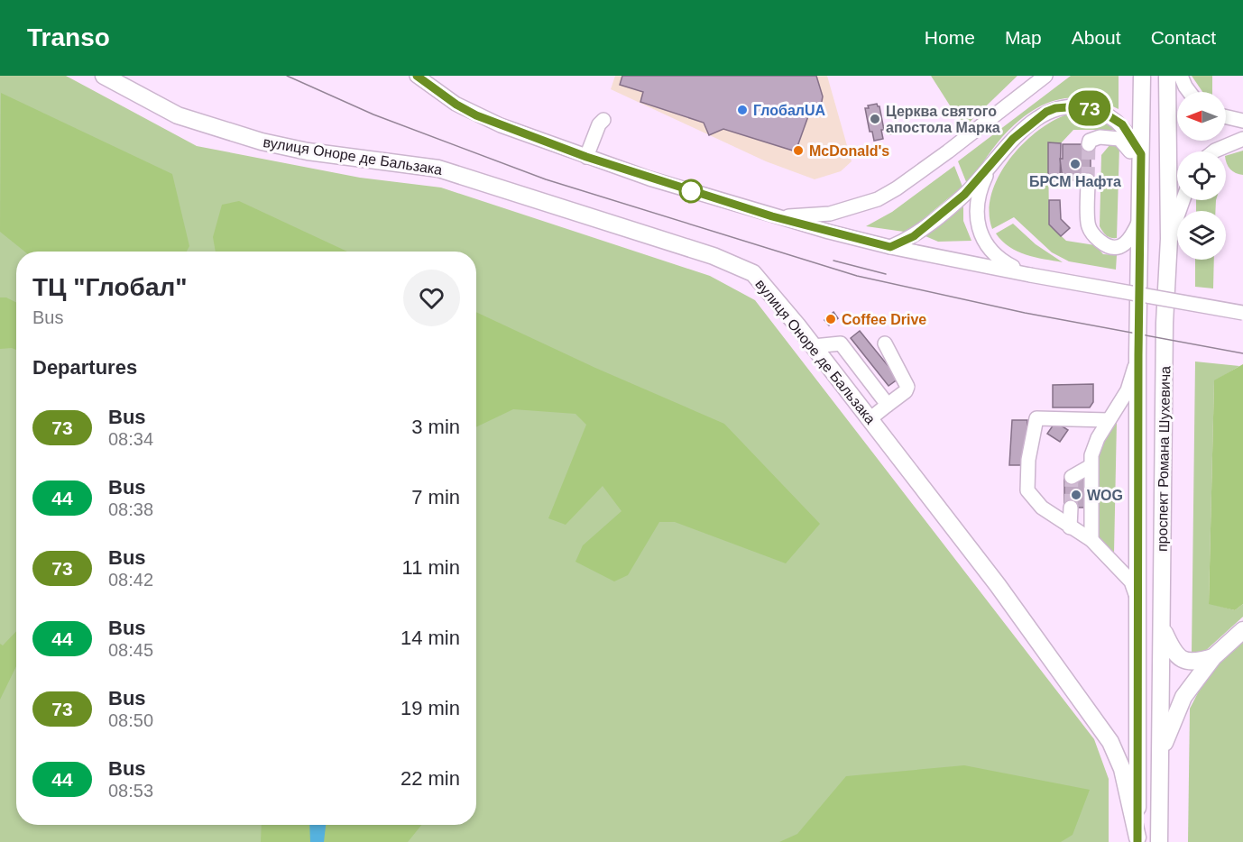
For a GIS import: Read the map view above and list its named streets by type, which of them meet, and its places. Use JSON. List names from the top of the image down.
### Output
{
  "streets": {
    "main road": ["вулиця Оноре де Бальзака", "проспект Романа Шухевича"]
  },
  "crossings": [
    ["вулиця Оноре де Бальзака", "проспект Романа Шухевича"]
  ],
  "places": [
    "ГлобалUA",
    "Церква святого апостола Марка",
    "McDonald's",
    "БРСМ Нафта",
    "Coffee Drive",
    "WOG"
  ],
  "lines": ["bus line 73"],
  "north": "left",
  "page": {
    "header": "Transo",
    "nav": [
      "Home",
      "Map",
      "About",
      "Contact"
    ],
    "on_map": "73",
    "heading": [
      ["ТЦ \"Глобал\"", "Bus"],
      "Departures"
    ],
    "list": [
      {
        "mark": "73",
        "name": "Bus",
        "note": "08:34",
        "value": "3 min"
      },
      {
        "mark": "44",
        "name": "Bus",
        "note": "08:38",
        "value": "7 min"
      },
      {
        "mark": "73",
        "name": "Bus",
        "note": "08:42",
        "value": "11 min"
      },
      {
        "mark": "44",
        "name": "Bus",
        "note": "08:45",
        "value": "14 min"
      },
      {
        "mark": "73",
        "name": "Bus",
        "note": "08:50",
        "value": "19 min"
      },
      {
        "mark": "44",
        "name": "Bus",
        "note": "08:53",
        "value": "22 min"
      }
    ]
  }
}
